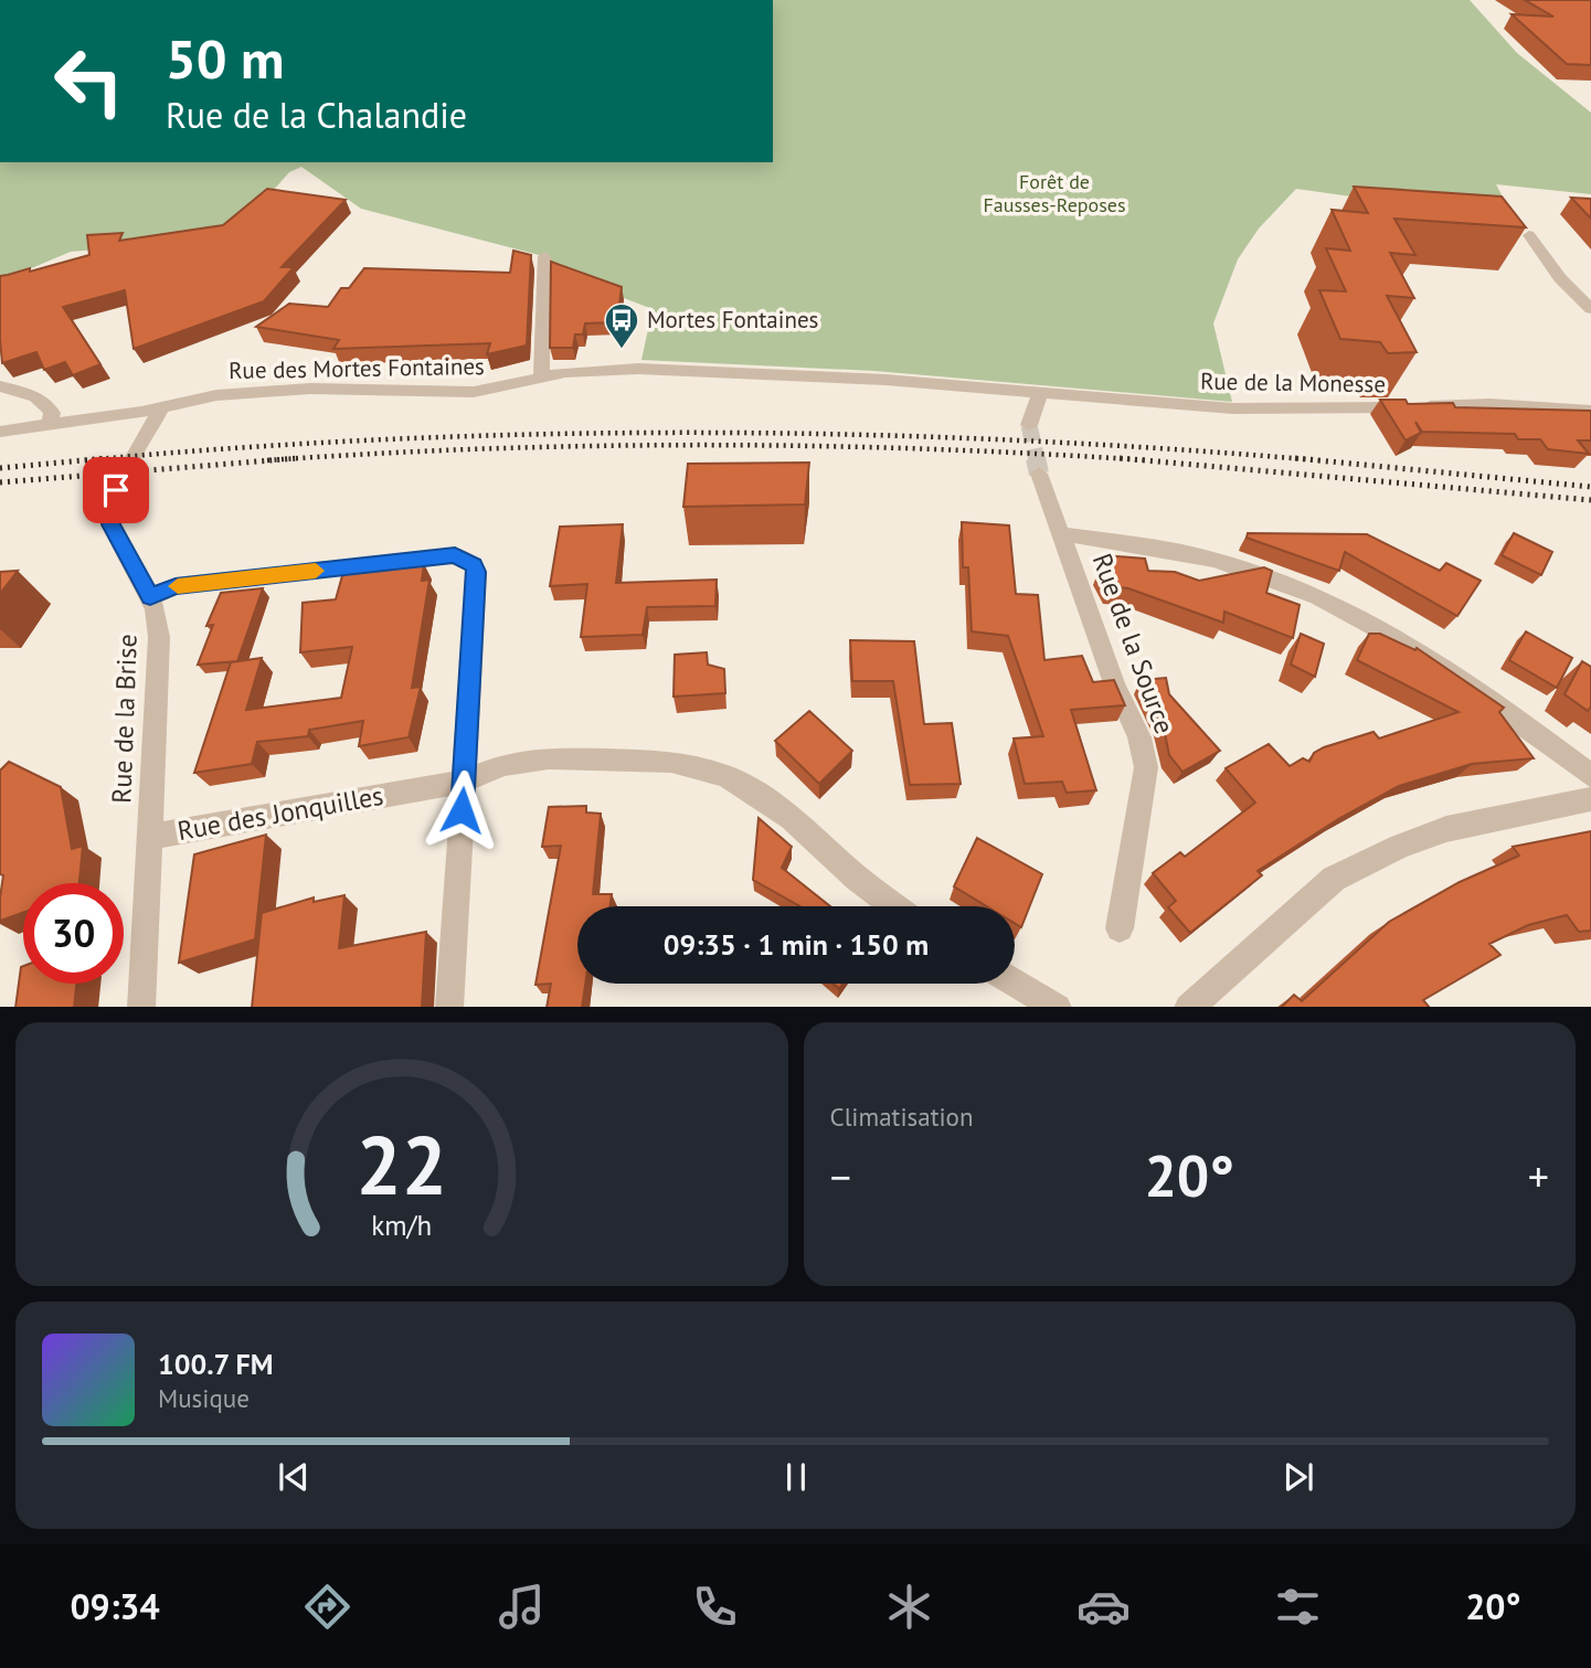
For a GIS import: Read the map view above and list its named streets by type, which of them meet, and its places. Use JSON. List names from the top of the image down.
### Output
{
  "streets": {
    "street": [
      "Rue des Mortes Fontaines",
      "Rue de la Monesse",
      "Rue de la Source",
      "Rue de la Brise",
      "Rue des Jonquilles"
    ]
  },
  "crossings": [
    ["Rue des Mortes Fontaines", "Rue de la Monesse"],
    ["Rue des Mortes Fontaines", "Rue de la Brise"],
    ["Rue de la Brise", "Rue des Jonquilles"]
  ],
  "parks": ["Forêt de Fausses-Reposes"],
  "places": {
    "bus stop": ["Mortes Fontaines"]
  },
  "page": {
    "turn": ["50 m", "Rue de la Chalandie"],
    "limit": "30",
    "trip": "09:35 · 1 min · 150 m",
    "tile": "Climatisation",
    "heat": ["−", "20°", "+"],
    "song": ["100.7 FM", "Musique"],
    "tabs": ["09:34", "20°"],
    "gauge": ["22", "km/h"]
  }
}
